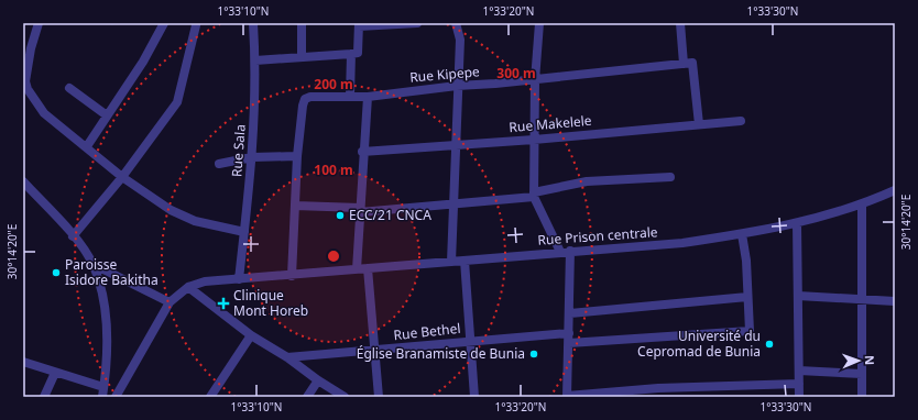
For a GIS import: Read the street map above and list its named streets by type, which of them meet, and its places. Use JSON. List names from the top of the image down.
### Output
{
  "streets": {
    "street": [
      "Rue Kipepe",
      "Rue Makelele",
      "Rue Sala",
      "Rue Prison centrale",
      "Rue Bethel"
    ]
  },
  "crossings": [
    ["Rue Sala", "Rue Prison centrale"]
  ],
  "places": {
    "other": [
      "ECC/21 CNCA",
      "Paroisse Isidore Bakitha",
      "Université du Cepromad de Bunia",
      "Église Branamiste de Bunia"
    ],
    "health": ["Clinique Mont Horeb"]
  },
  "north": "right",
  "coordinates": [
    "1°33'10\"N",
    "1°33'20\"N",
    "1°33'30\"N",
    "30°14'20\"E"
  ],
  "rings": ["300 m", "200 m", "100 m"]
}
